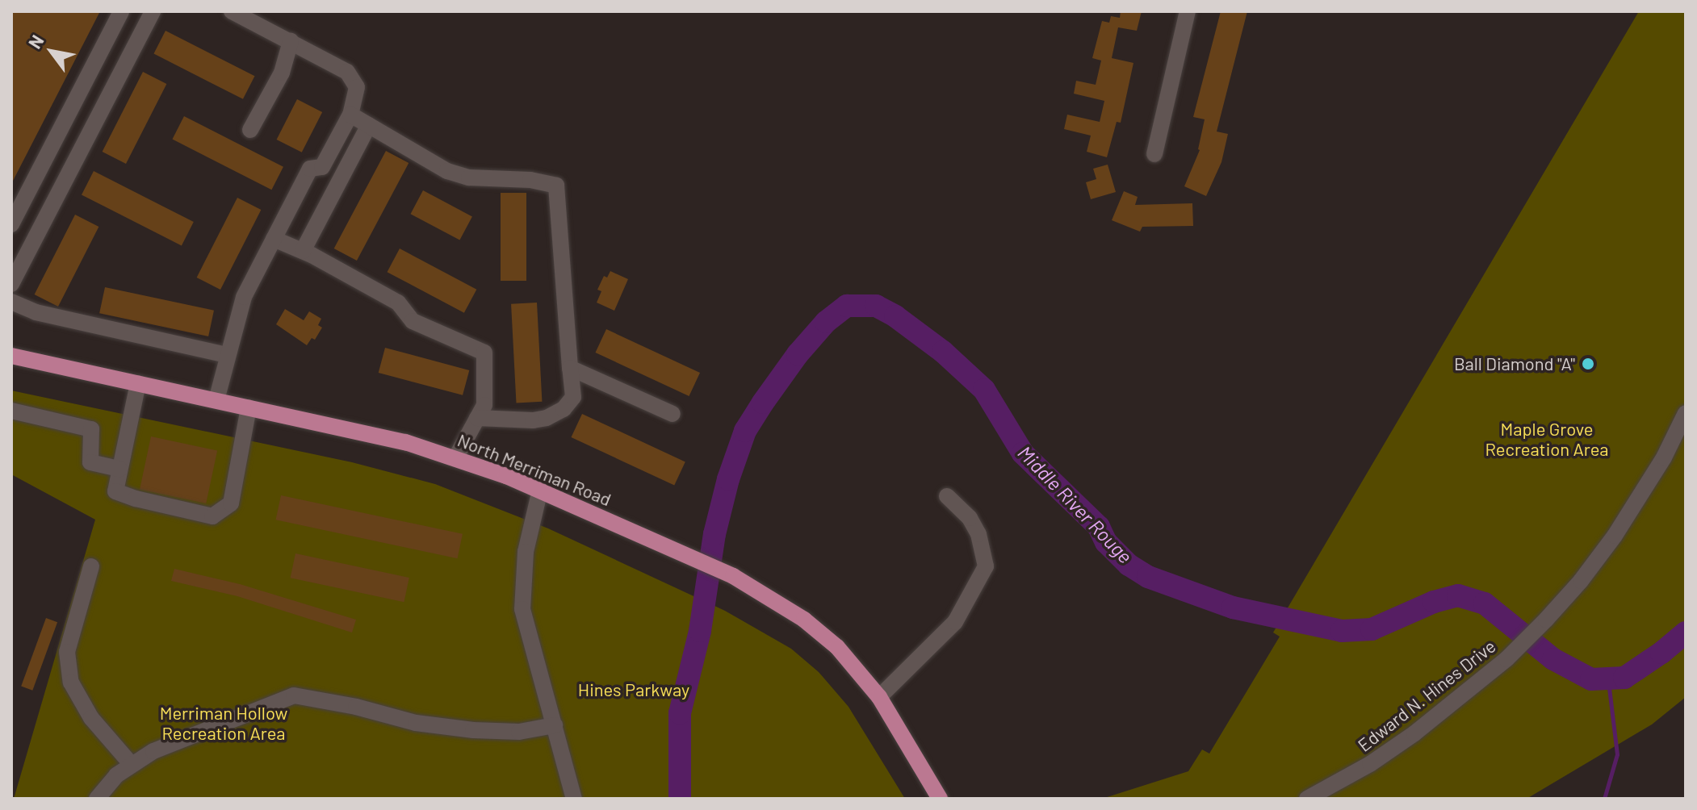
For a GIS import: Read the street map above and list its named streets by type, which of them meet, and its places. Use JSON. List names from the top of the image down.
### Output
{
  "streets": {
    "main road": ["North Merriman Road"],
    "street": ["Edward N. Hines Drive"]
  },
  "water": ["Middle River Rouge"],
  "parks": ["Maple Grove Recreation Area", "Hines Parkway", "Merriman Hollow Recreation Area"],
  "places": ["Ball Diamond \"A\""],
  "north": "top left"
}
